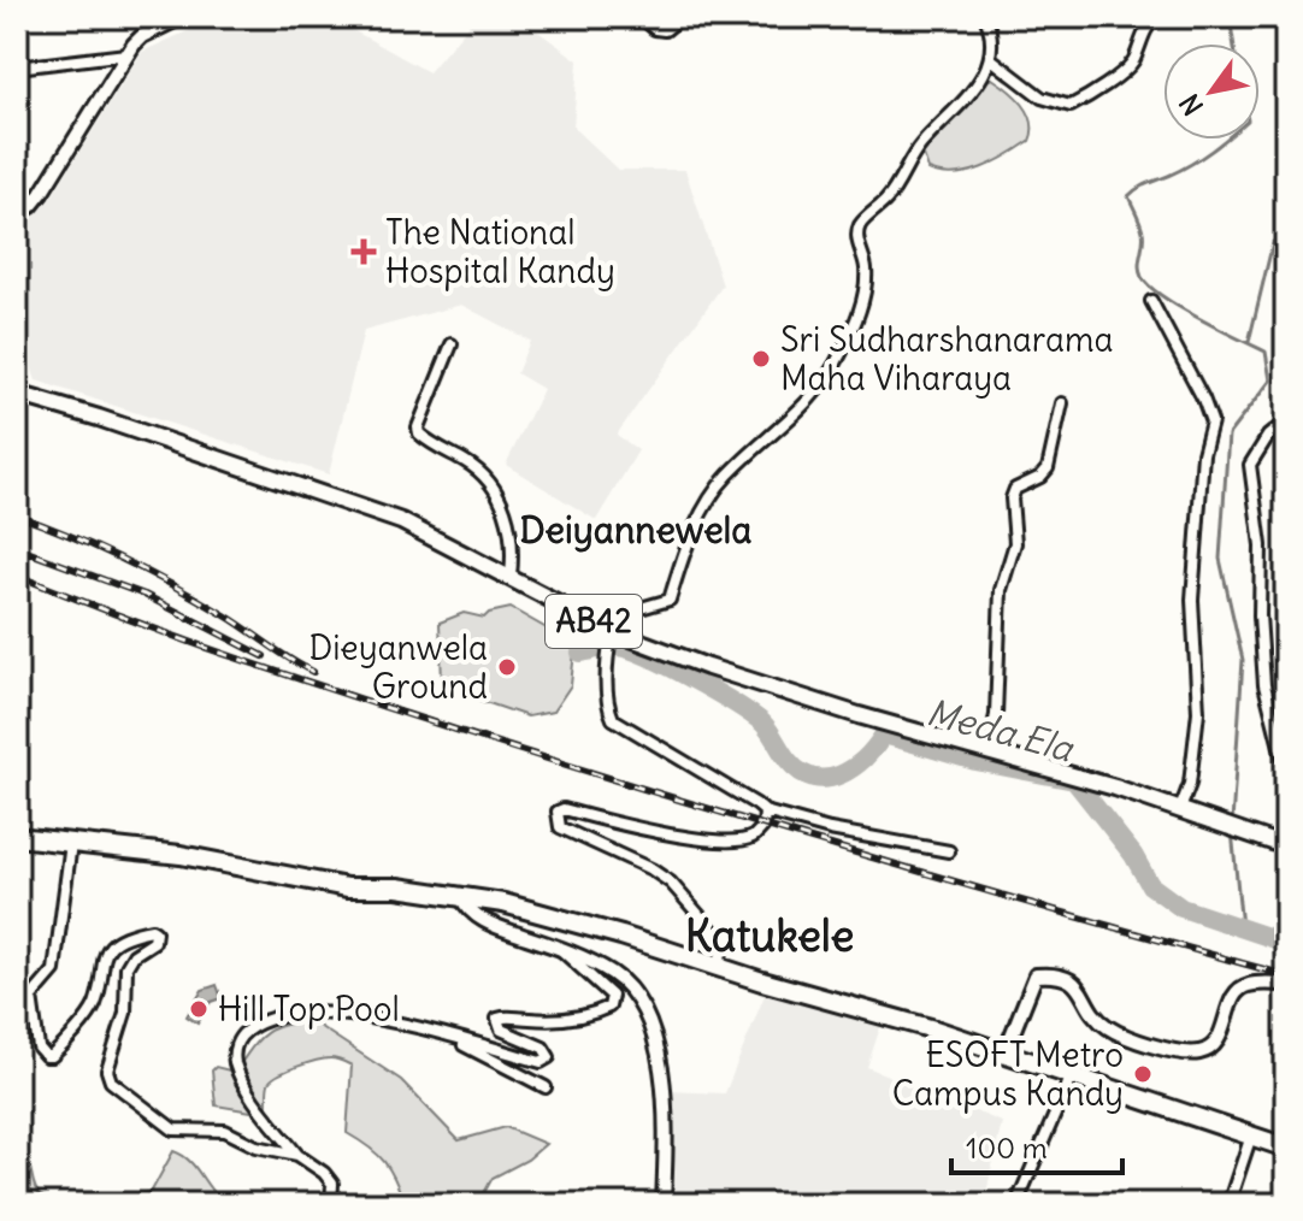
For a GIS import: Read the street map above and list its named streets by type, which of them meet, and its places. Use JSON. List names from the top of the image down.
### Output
{
  "streets": {
    "main road": ["AB42"]
  },
  "districts": ["Deiyannewela", "Katukele"],
  "water": ["Meda Ela"],
  "places": {
    "health": ["The National Hospital Kandy"],
    "other": [
      "Sri Sudharshanarama Maha Viharaya",
      "Dieyanwela Ground",
      "Hill Top Pool",
      "ESOFT Metro Campus Kandy"
    ]
  },
  "scale_bar": "100 m",
  "north": "bottom left"
}
